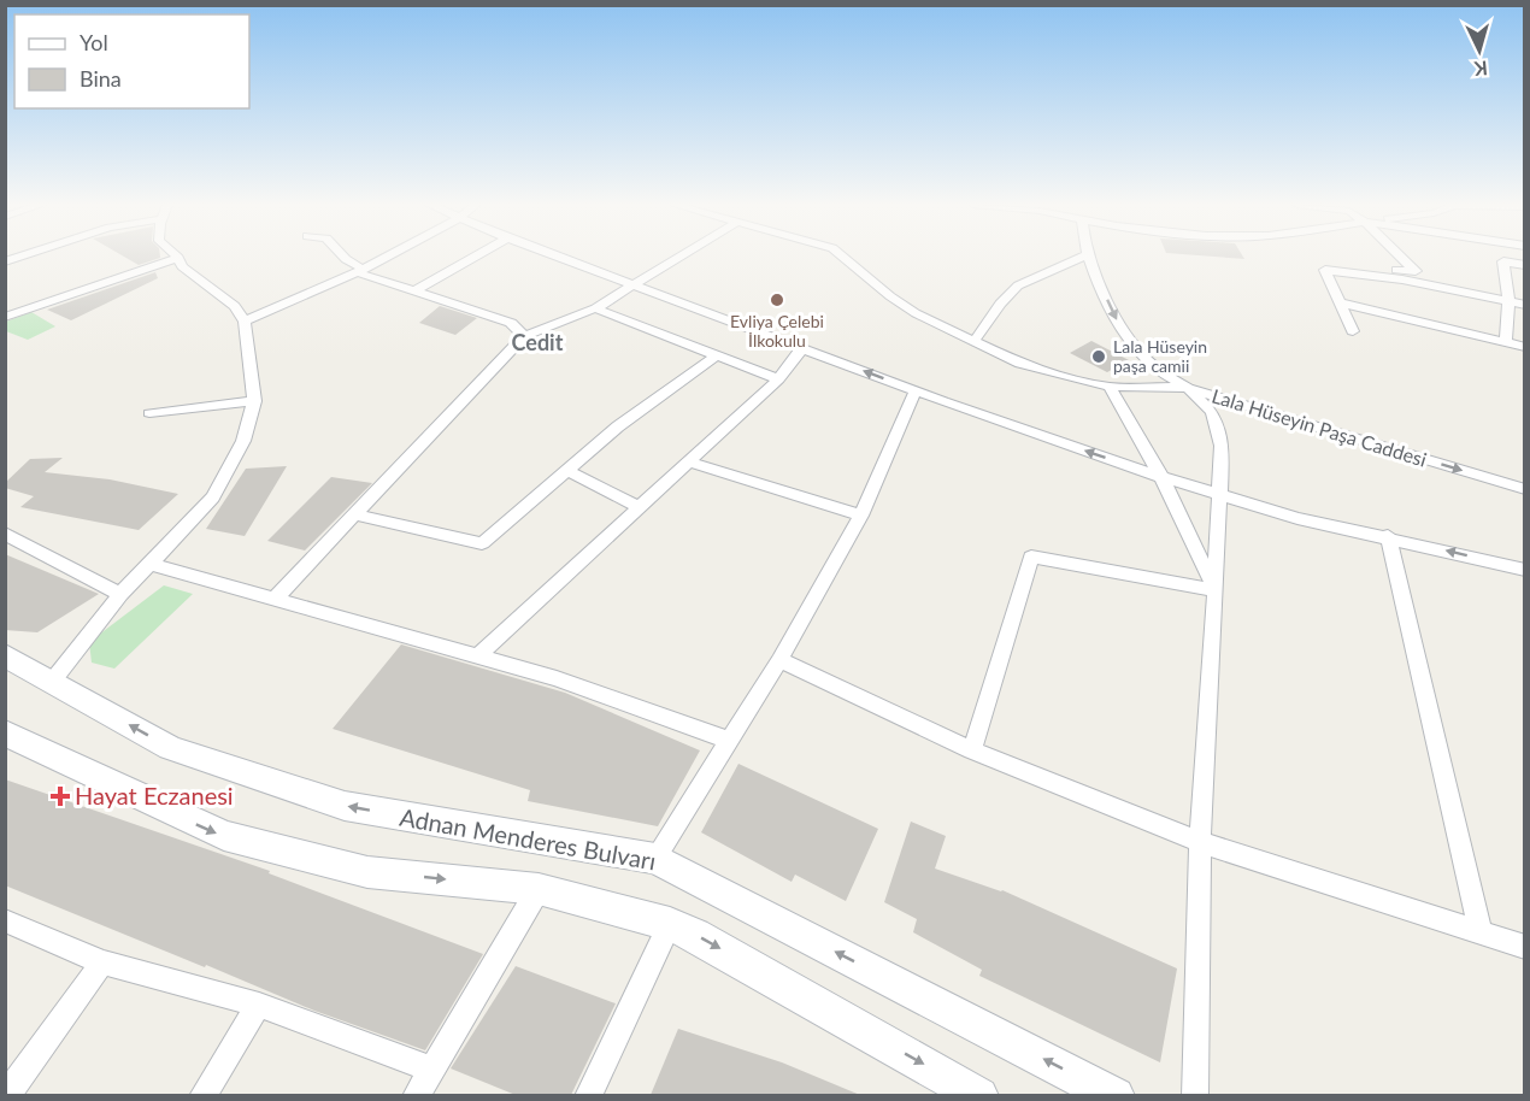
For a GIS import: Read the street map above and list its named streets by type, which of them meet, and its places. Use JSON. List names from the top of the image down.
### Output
{
  "streets": {
    "main road": ["Adnan Menderes Bulvarı"],
    "street": ["Lala Hüseyin Paşa Caddesi"]
  },
  "districts": ["Cedit"],
  "places": {
    "other": ["Evliya Çelebi İlkokulu", "Lala Hüseyin paşa camii"],
    "health": ["Hayat Eczanesi"]
  },
  "legend": ["Yol", "Bina"],
  "north": "bottom"
}
